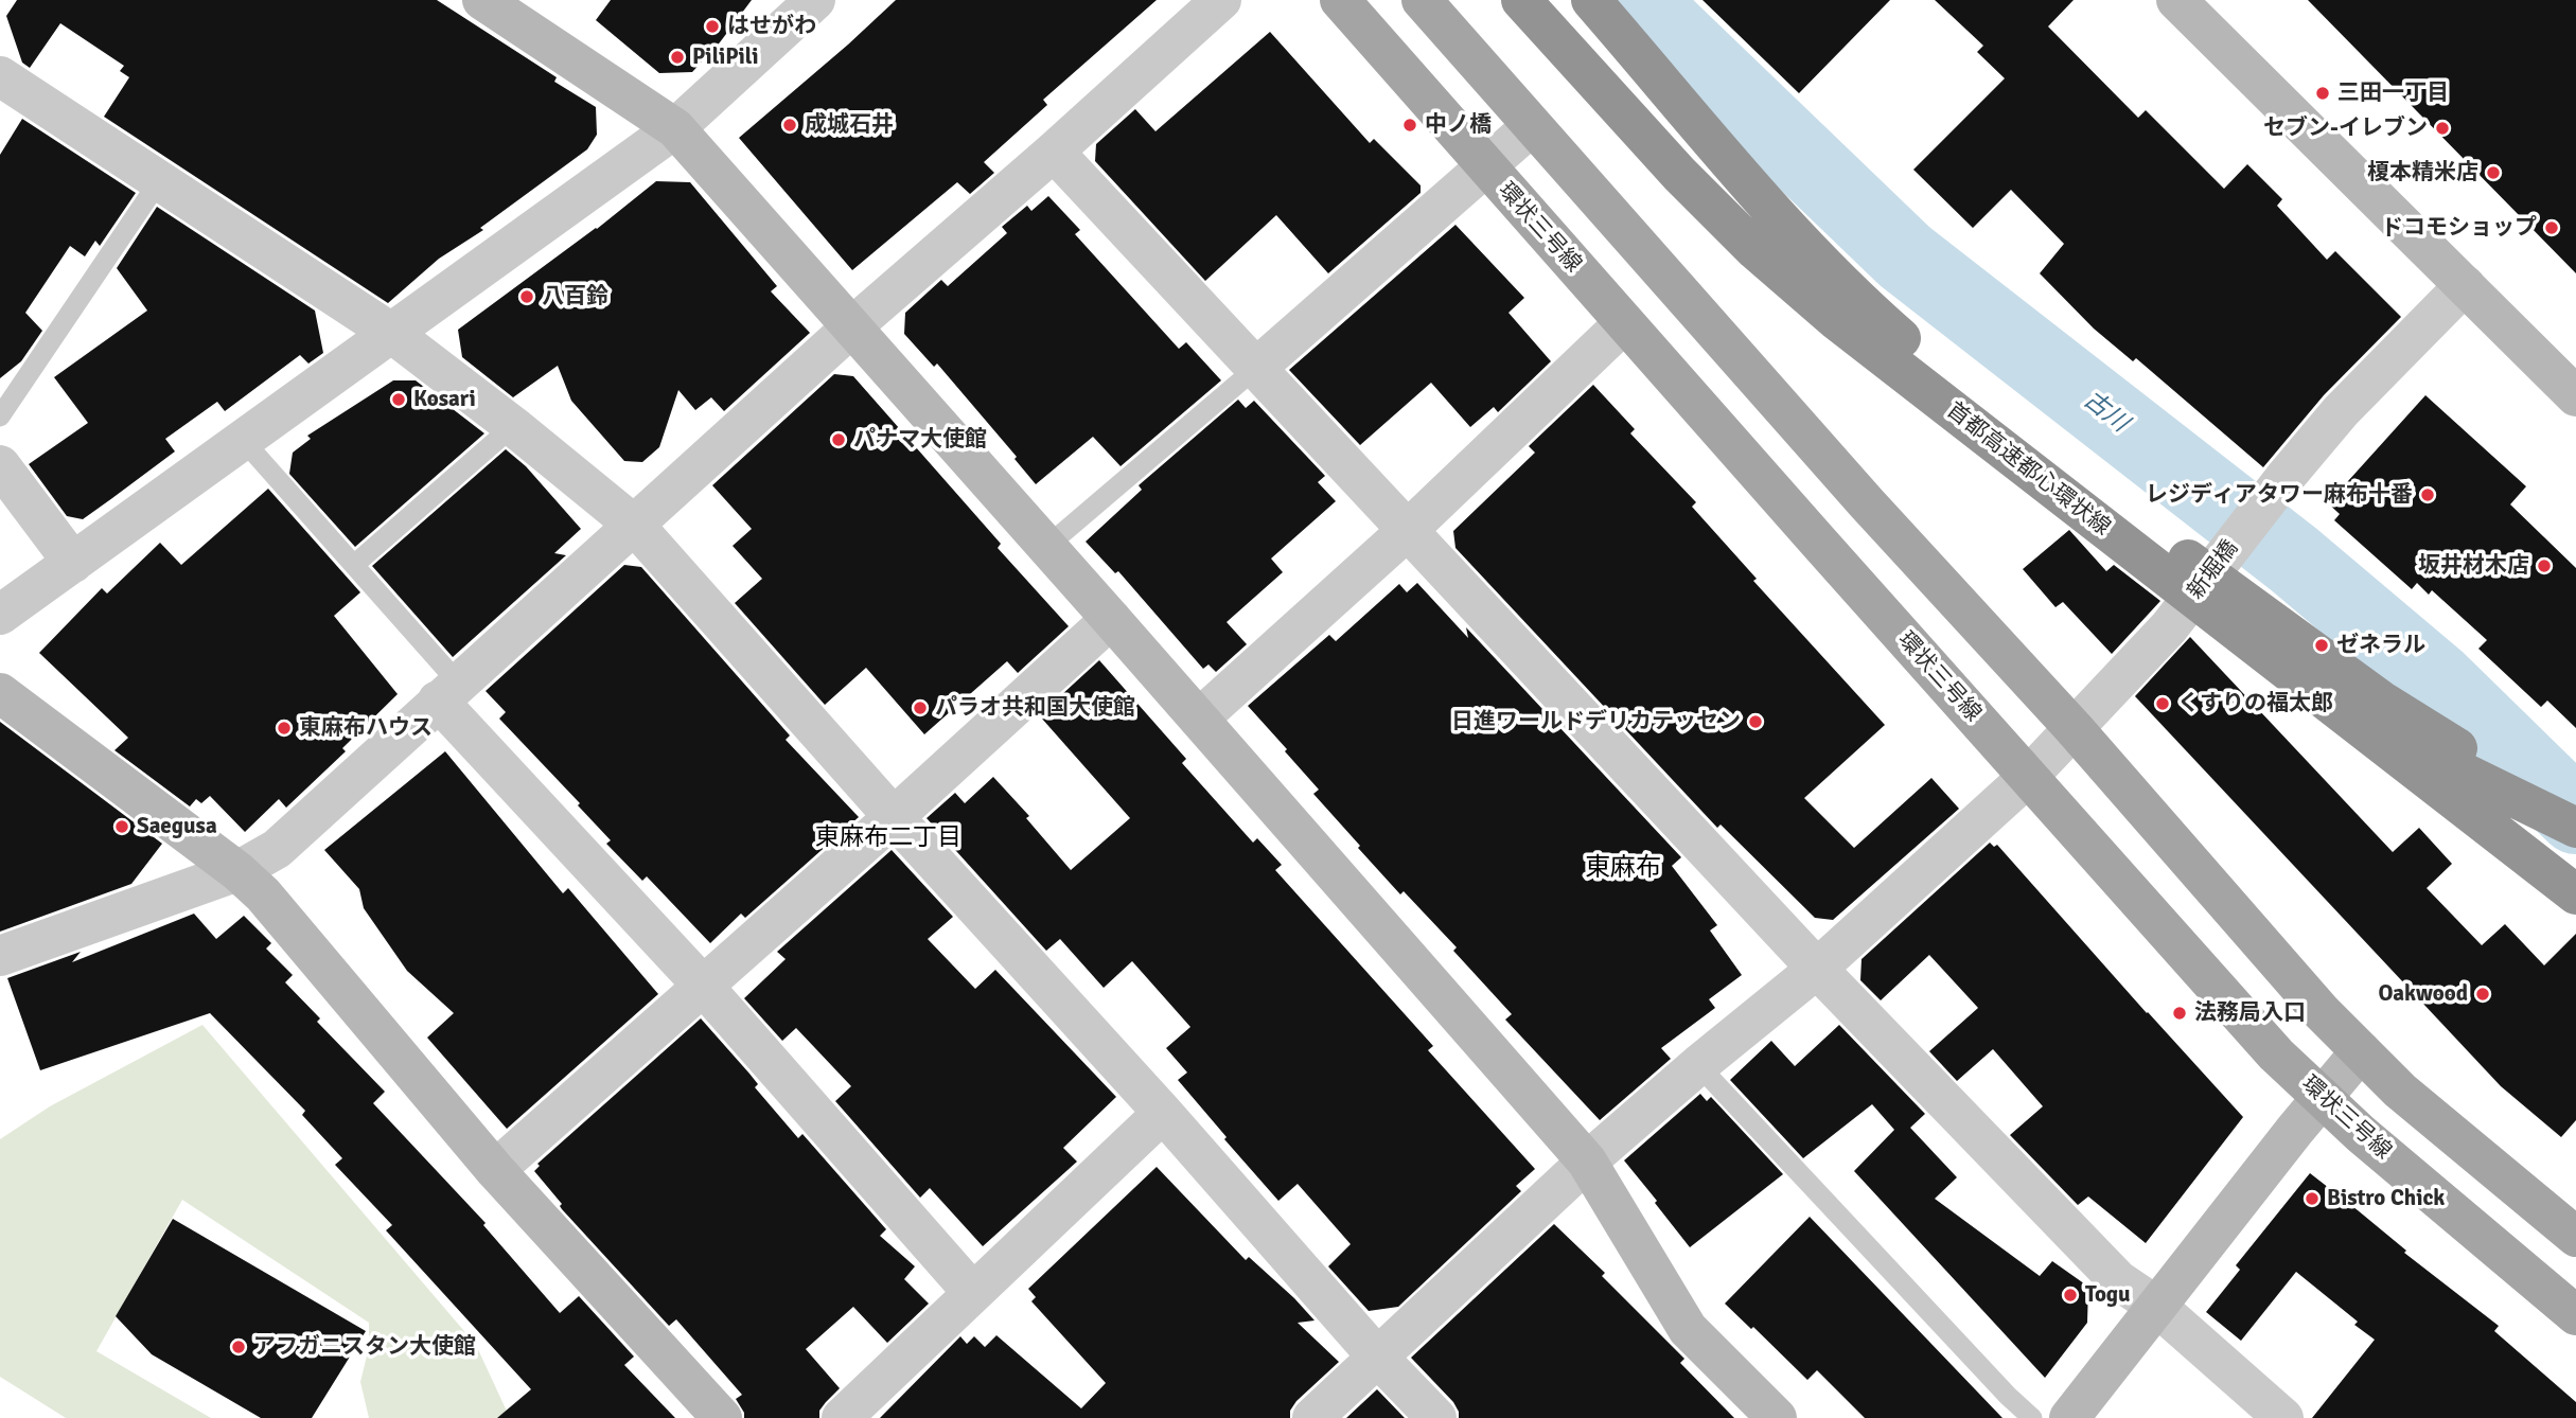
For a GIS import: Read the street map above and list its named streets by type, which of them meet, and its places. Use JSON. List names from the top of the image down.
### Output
{
  "streets": {
    "highway": ["首都高速都心環状線"],
    "main road": ["環状三号線"],
    "street": ["新堀橋"]
  },
  "crossings": [
    ["環状三号線", "新堀橋"]
  ],
  "districts": ["東麻布二丁目", "東麻布"],
  "water": ["古川"],
  "places": [
    "はせがわ",
    "PiliPili",
    "三田一丁目",
    "成城石井",
    "中ノ橋",
    "セブン-イレブン",
    "榎本精米店",
    "ドコモショップ",
    "八百鈴",
    "Kosari",
    "パナマ大使館",
    "レジディアタワー麻布十番",
    "坂井材木店",
    "ゼネラル",
    "くすりの福太郎",
    "パラオ共和国大使館",
    "日進ワールドデリカテッセン",
    "東麻布ハウス",
    "Saegusa",
    "Oakwood",
    "法務局入口",
    "Bistro Chick",
    "Togu",
    "アフガニスタン大使館"
  ]
}
